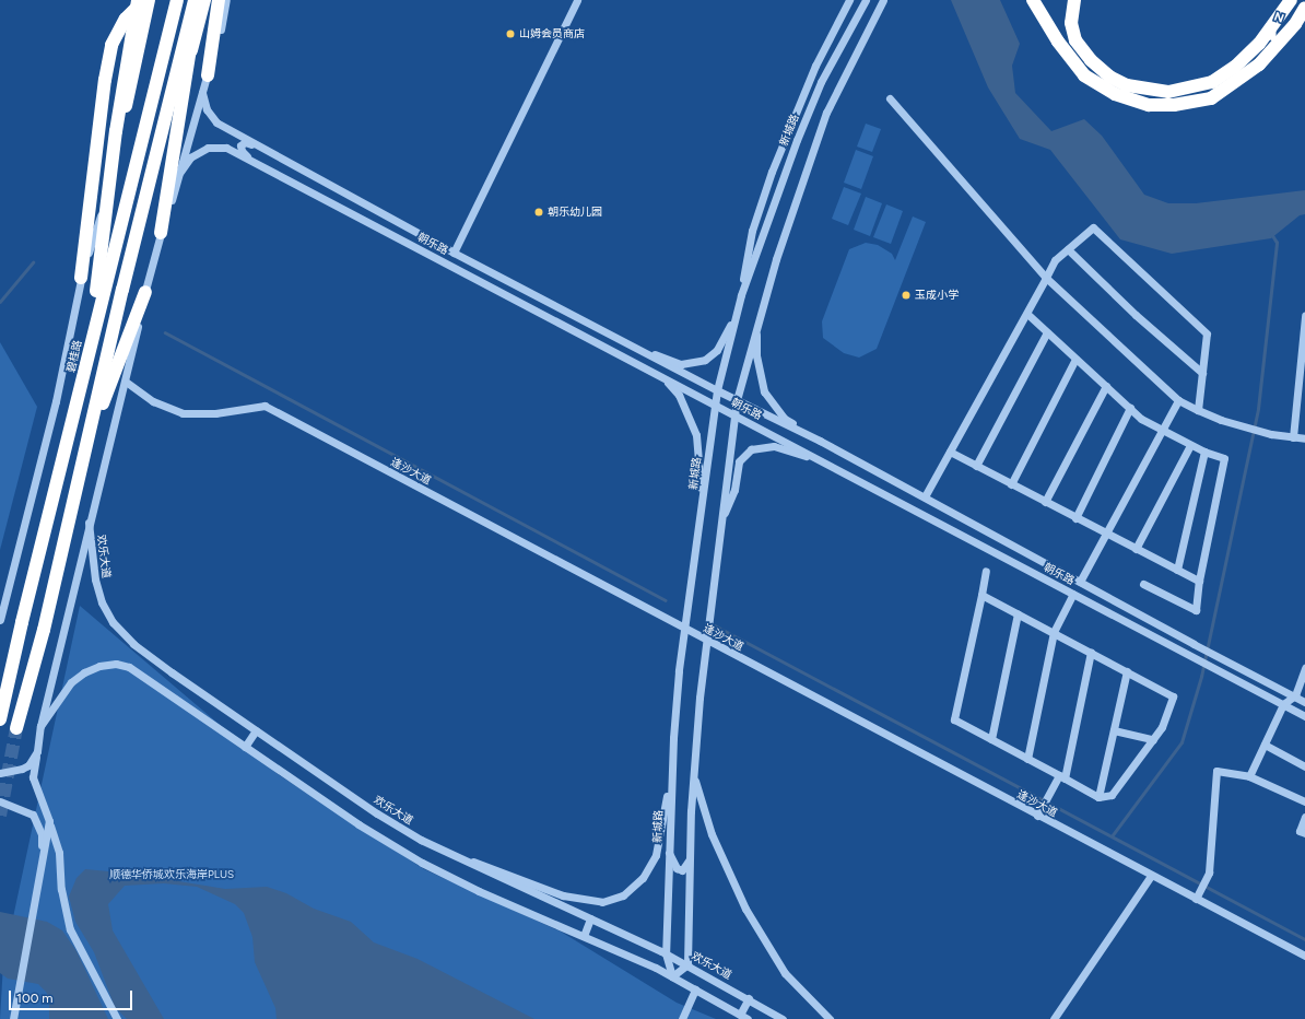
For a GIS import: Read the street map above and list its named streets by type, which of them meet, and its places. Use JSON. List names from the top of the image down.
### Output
{
  "streets": {
    "highway": ["碧桂路"],
    "street": [
      "新城路",
      "朝乐路",
      "逢沙大道",
      "欢乐大道"
    ]
  },
  "crossings": [
    ["新城路", "朝乐路"],
    ["新城路", "逢沙大道"],
    ["新城路", "欢乐大道"]
  ],
  "parks": ["顺德华侨城欢乐海岸PLUS"],
  "places": ["山姆会员商店", "朝乐幼儿园", "玉成小学"],
  "scale_bar": "100 m",
  "north": "top"
}
